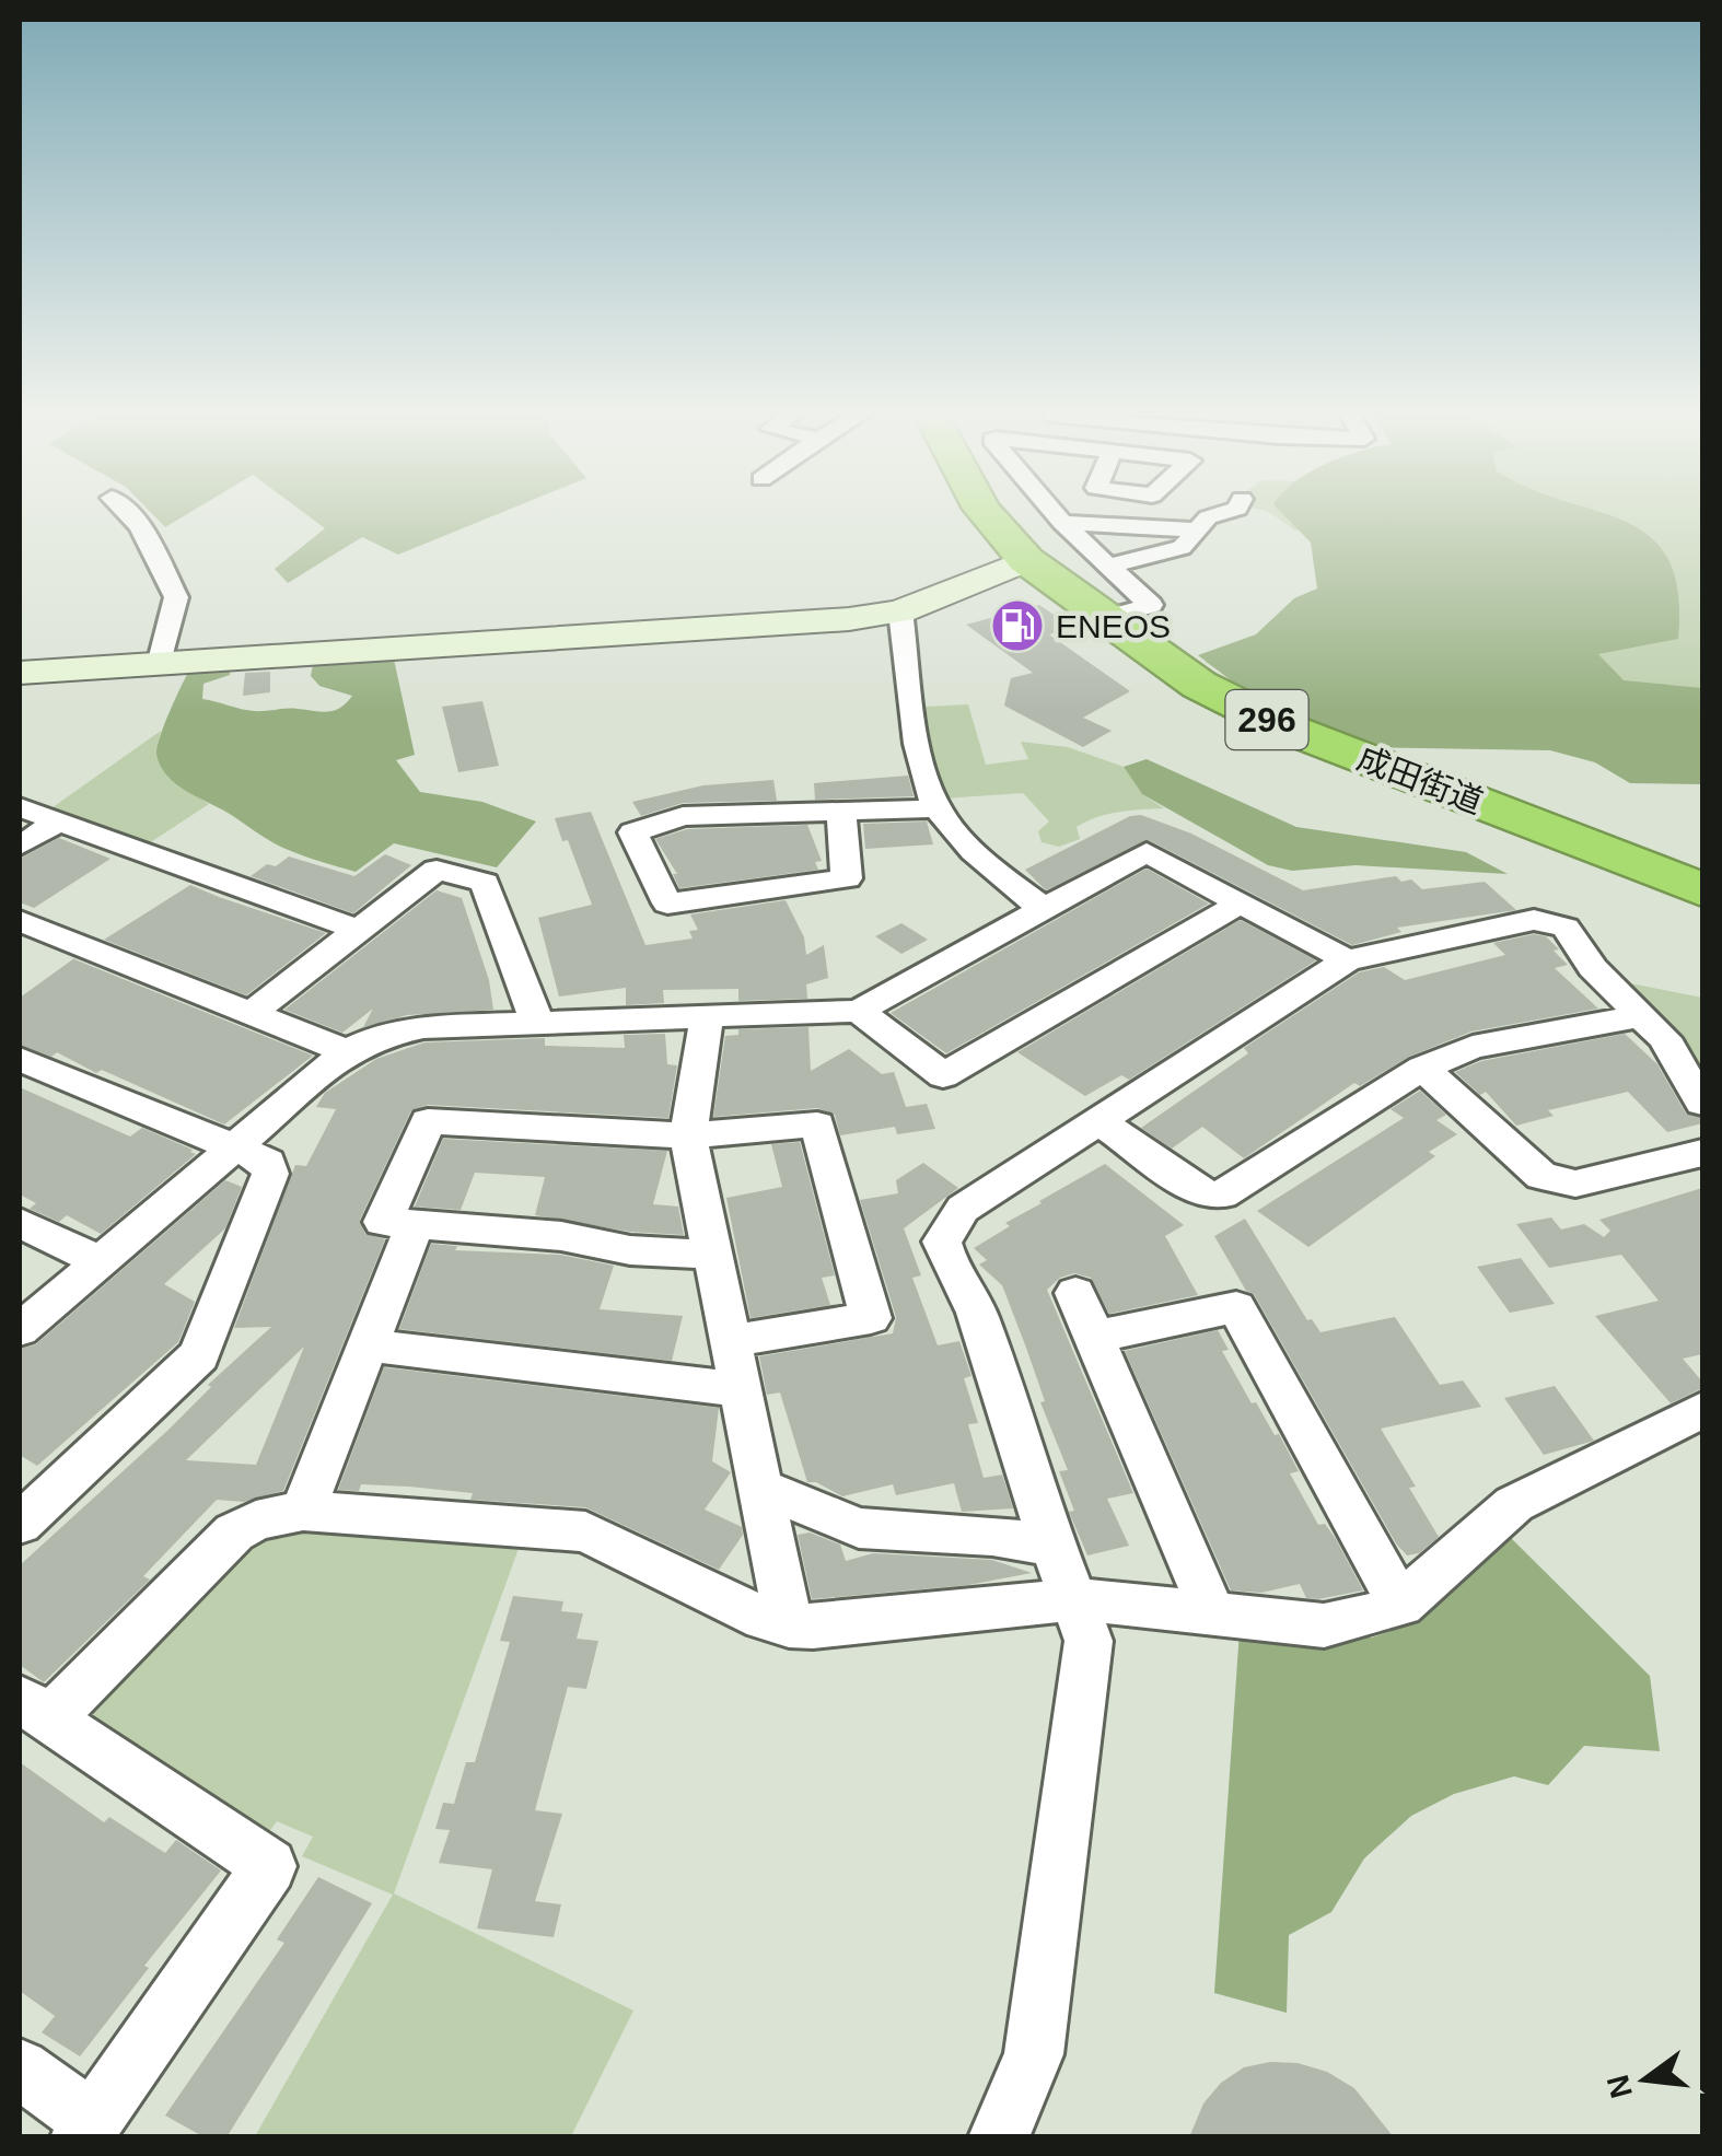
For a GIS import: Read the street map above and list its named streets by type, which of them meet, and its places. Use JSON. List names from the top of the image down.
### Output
{
  "streets": {
    "highway": ["296", "成田街道"]
  },
  "places": {
    "fuel station": ["ENEOS"]
  },
  "north": "left"
}
